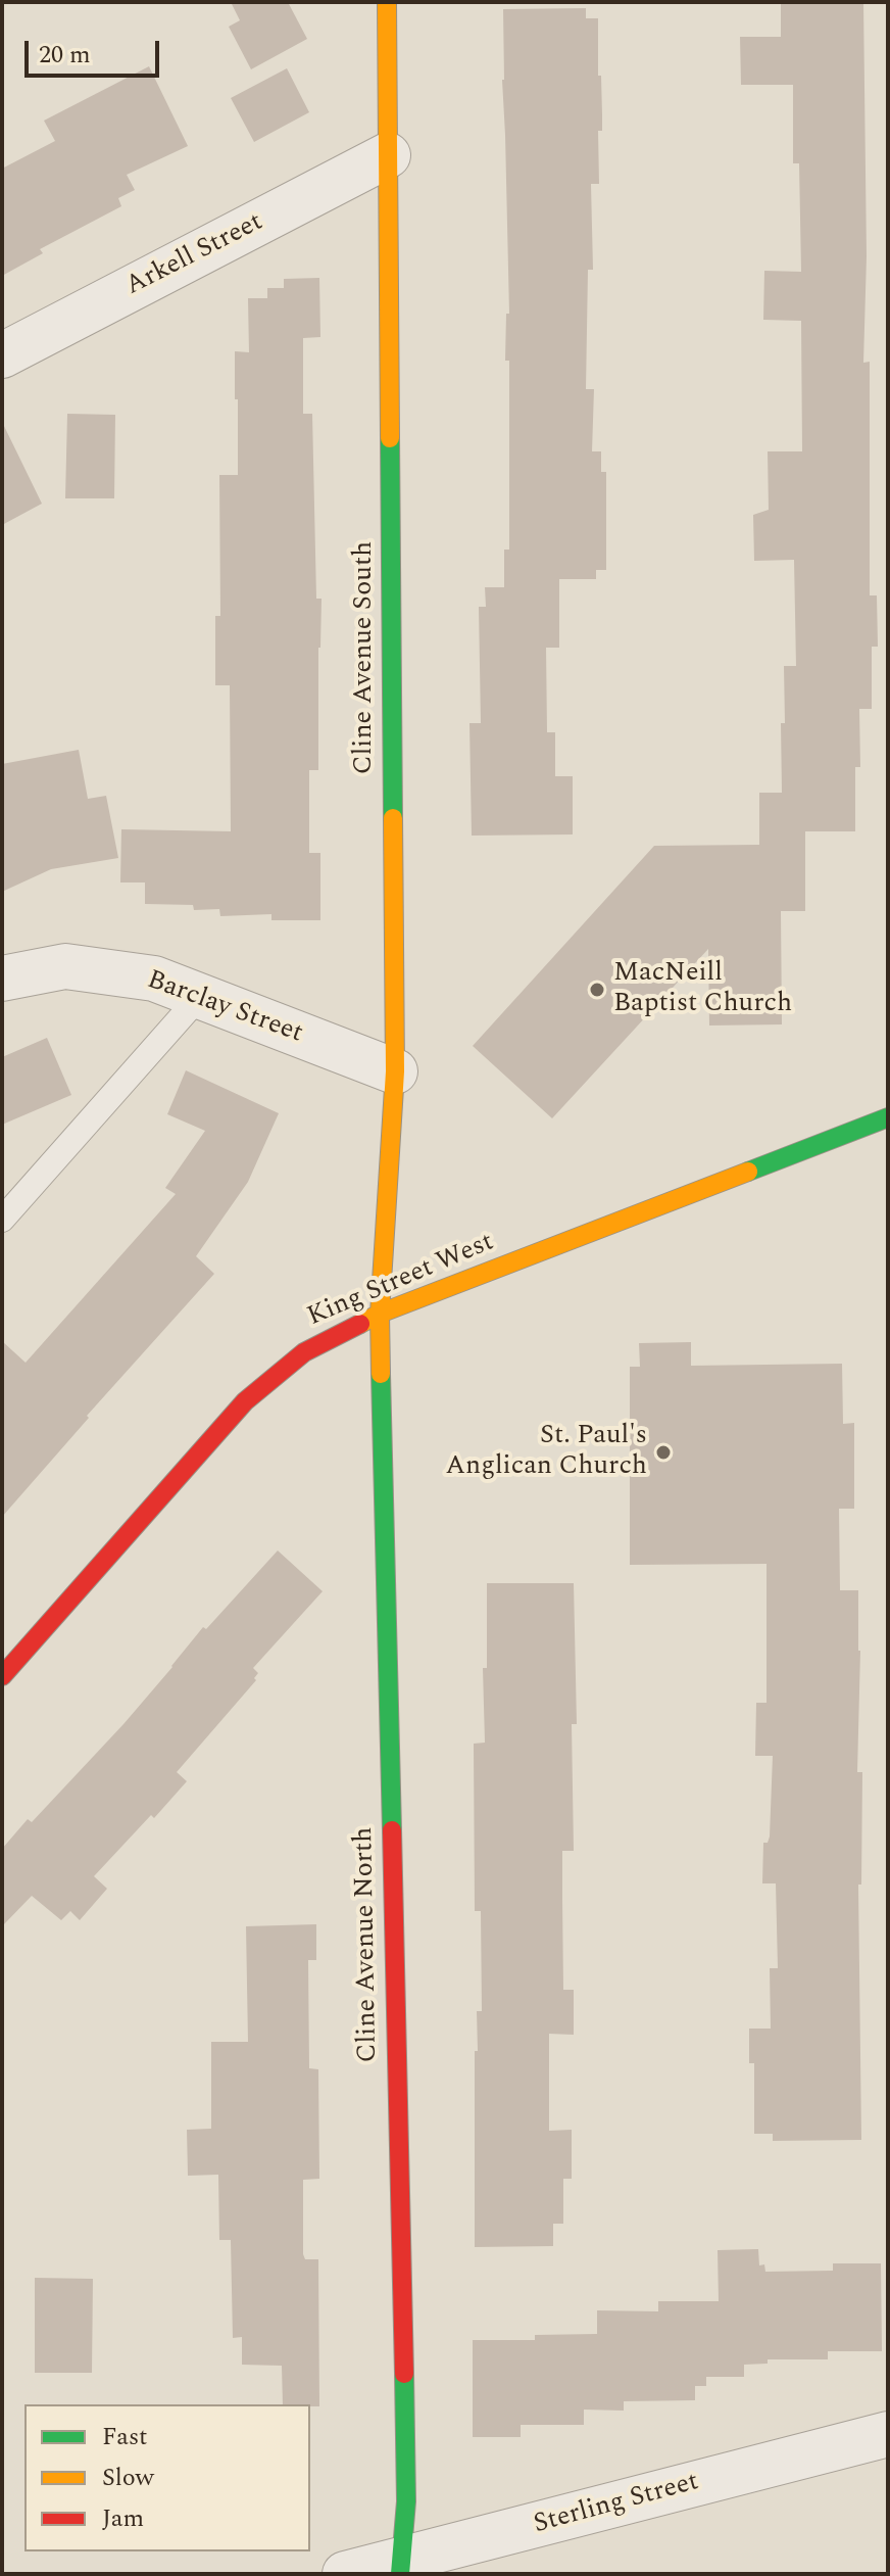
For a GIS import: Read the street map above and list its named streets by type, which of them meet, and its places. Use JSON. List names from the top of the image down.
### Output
{
  "streets": {
    "street": [
      "Arkell Street",
      "Cline Avenue South",
      "Barclay Street",
      "King Street West",
      "Cline Avenue North",
      "Sterling Street"
    ]
  },
  "crossings": [
    ["Arkell Street", "Cline Avenue South"],
    ["Cline Avenue South", "Barclay Street"],
    ["Cline Avenue South", "King Street West"],
    ["Cline Avenue South", "Cline Avenue North"],
    ["King Street West", "Cline Avenue North"],
    ["Cline Avenue North", "Sterling Street"]
  ],
  "places": ["MacNeill Baptist Church", "St. Paul's Anglican Church"],
  "legend": ["Fast", "Slow", "Jam"],
  "scale_bar": "20 m"
}
